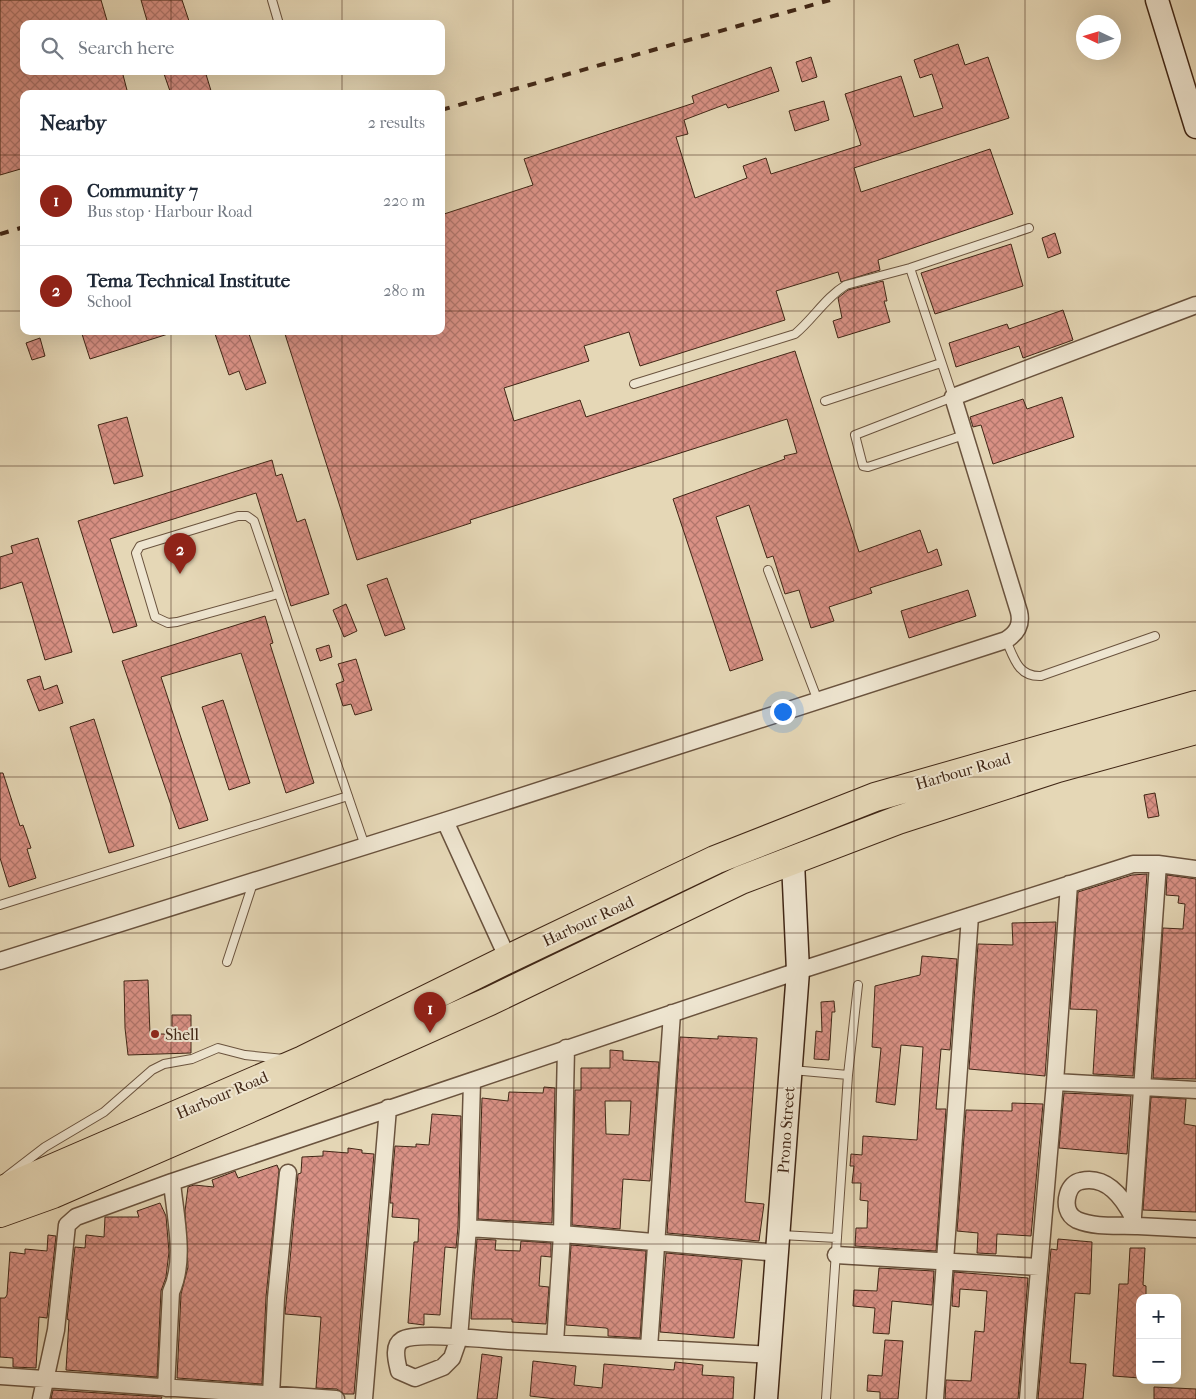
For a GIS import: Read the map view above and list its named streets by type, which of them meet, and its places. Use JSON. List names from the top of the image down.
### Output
{
  "streets": {
    "highway": ["Harbour Road"],
    "street": ["Prono Street"]
  },
  "crossings": [
    ["Harbour Road", "Prono Street"]
  ],
  "places": ["Shell"],
  "north": "left",
  "page": {
    "search": "Search here",
    "heading": ["Nearby", "2 results"],
    "list": [
      {
        "mark": "1",
        "name": "Community 7",
        "note": "Bus stop · Harbour Road",
        "value": "220 m"
      },
      {
        "mark": "2",
        "name": "Tema Technical Institute",
        "note": "School",
        "value": "280 m"
      }
    ],
    "pins": ["2", "1"],
    "map_buttons": ["+", "−"]
  }
}
